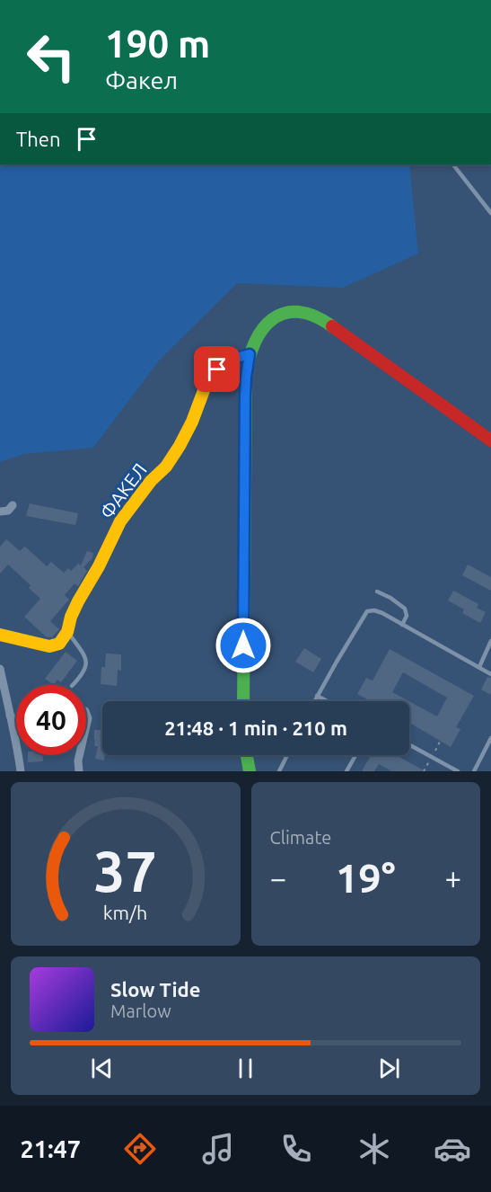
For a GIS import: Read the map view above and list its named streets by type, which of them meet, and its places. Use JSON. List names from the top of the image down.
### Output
{
  "streets": {
    "street": ["ФАКЕЛ"]
  },
  "page": {
    "turn": ["190 m", "Факел"],
    "then": "Then",
    "limit": "40",
    "trip": "21:48 · 1 min · 210 m",
    "tile": "Climate",
    "heat": ["−", "19°", "+"],
    "song": ["Slow Tide", "Marlow"],
    "tabs": "21:47",
    "gauge": ["37", "km/h"]
  }
}
